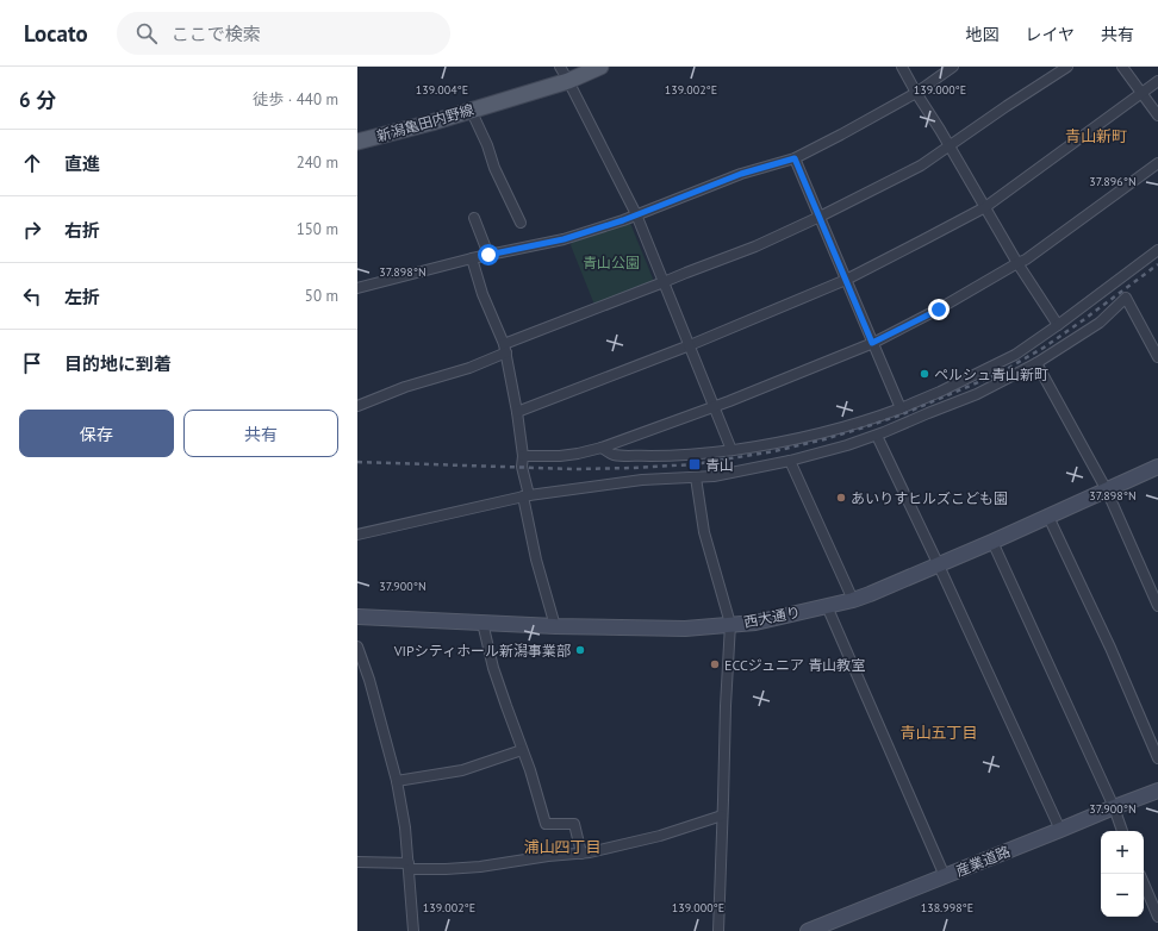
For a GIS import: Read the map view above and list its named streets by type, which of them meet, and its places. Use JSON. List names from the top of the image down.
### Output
{
  "streets": {
    "main road": ["新潟亀田内野線"],
    "street": ["西大通り", "産業道路"]
  },
  "districts": ["青山新町", "青山五丁目", "浦山四丁目"],
  "parks": ["青山公園"],
  "places": {
    "other": [
      "ペルシュ青山新町",
      "あいりすヒルズこども園",
      "VIPシティホール新潟事業部",
      "ECCジュニア 青山教室"
    ],
    "transit": ["青山"]
  },
  "page": {
    "header": "Locato",
    "search": "ここで検索",
    "nav": ["地図", "レイヤ", "共有"],
    "heading": ["6 分", "徒歩 · 440 m"],
    "list": [
      ["直進", "240 m"],
      ["右折", "150 m"],
      ["左折", "50 m"],
      "目的地に到着"
    ],
    "buttons": ["保存", "共有"],
    "map_buttons": ["+", "−"]
  },
  "coordinates": [
    "139.004°E",
    "139.002°E",
    "139.000°E",
    "37.896°N",
    "37.898°N",
    "37.900°N",
    "138.998°E"
  ]
}
